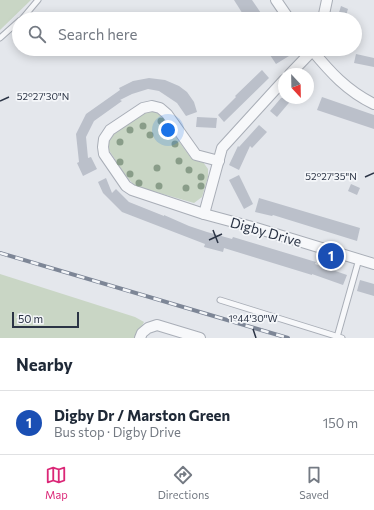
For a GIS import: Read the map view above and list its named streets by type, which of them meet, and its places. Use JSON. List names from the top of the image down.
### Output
{
  "streets": {
    "street": ["Digby Drive"]
  },
  "scale_bar": "50 m",
  "north": "bottom",
  "page": {
    "search": "Search here",
    "pins": "1",
    "scale": "50 m",
    "heading": "Nearby",
    "list": [
      {
        "mark": "1",
        "name": "Digby Dr / Marston Green",
        "note": "Bus stop · Digby Drive",
        "value": "150 m"
      }
    ],
    "nav": ["Map", "Directions", "Saved"]
  },
  "coordinates": ["52°27'30\"N", "52°27'35\"N", "1°44'30\"W"]
}
